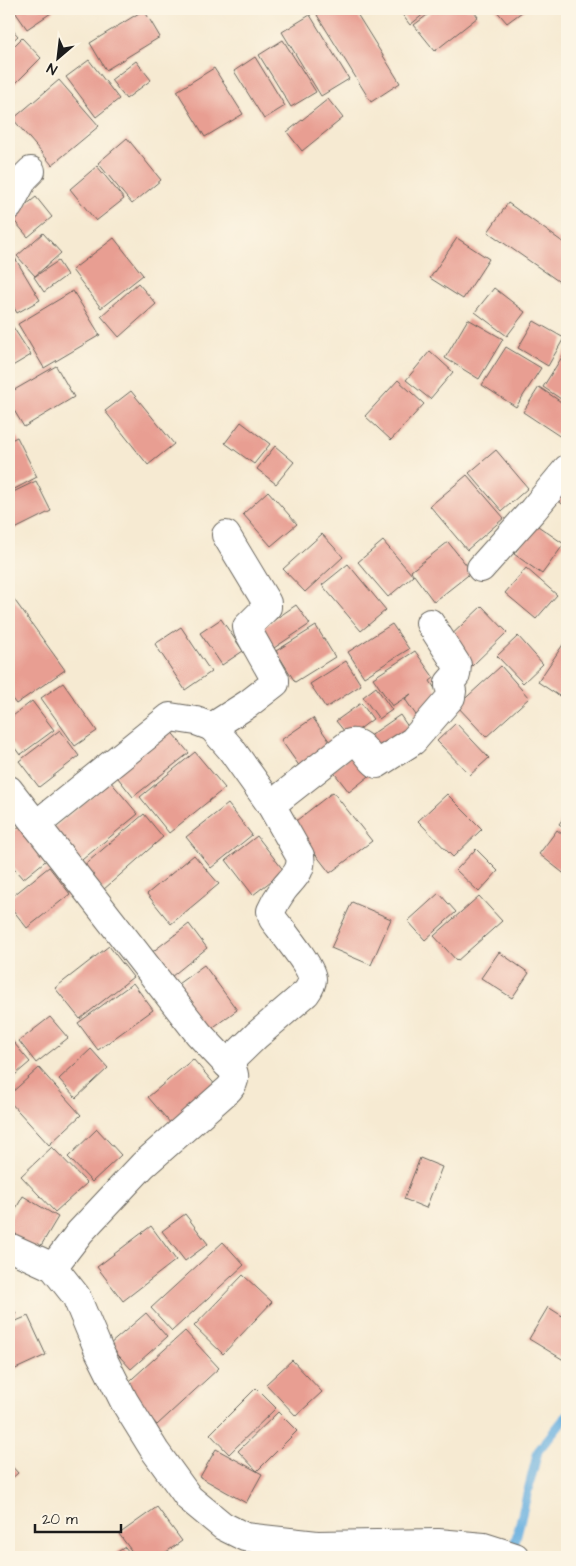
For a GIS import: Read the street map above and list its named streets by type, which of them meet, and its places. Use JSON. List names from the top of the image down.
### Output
{
  "scale_bar": "20 m",
  "north": "bottom left"
}
